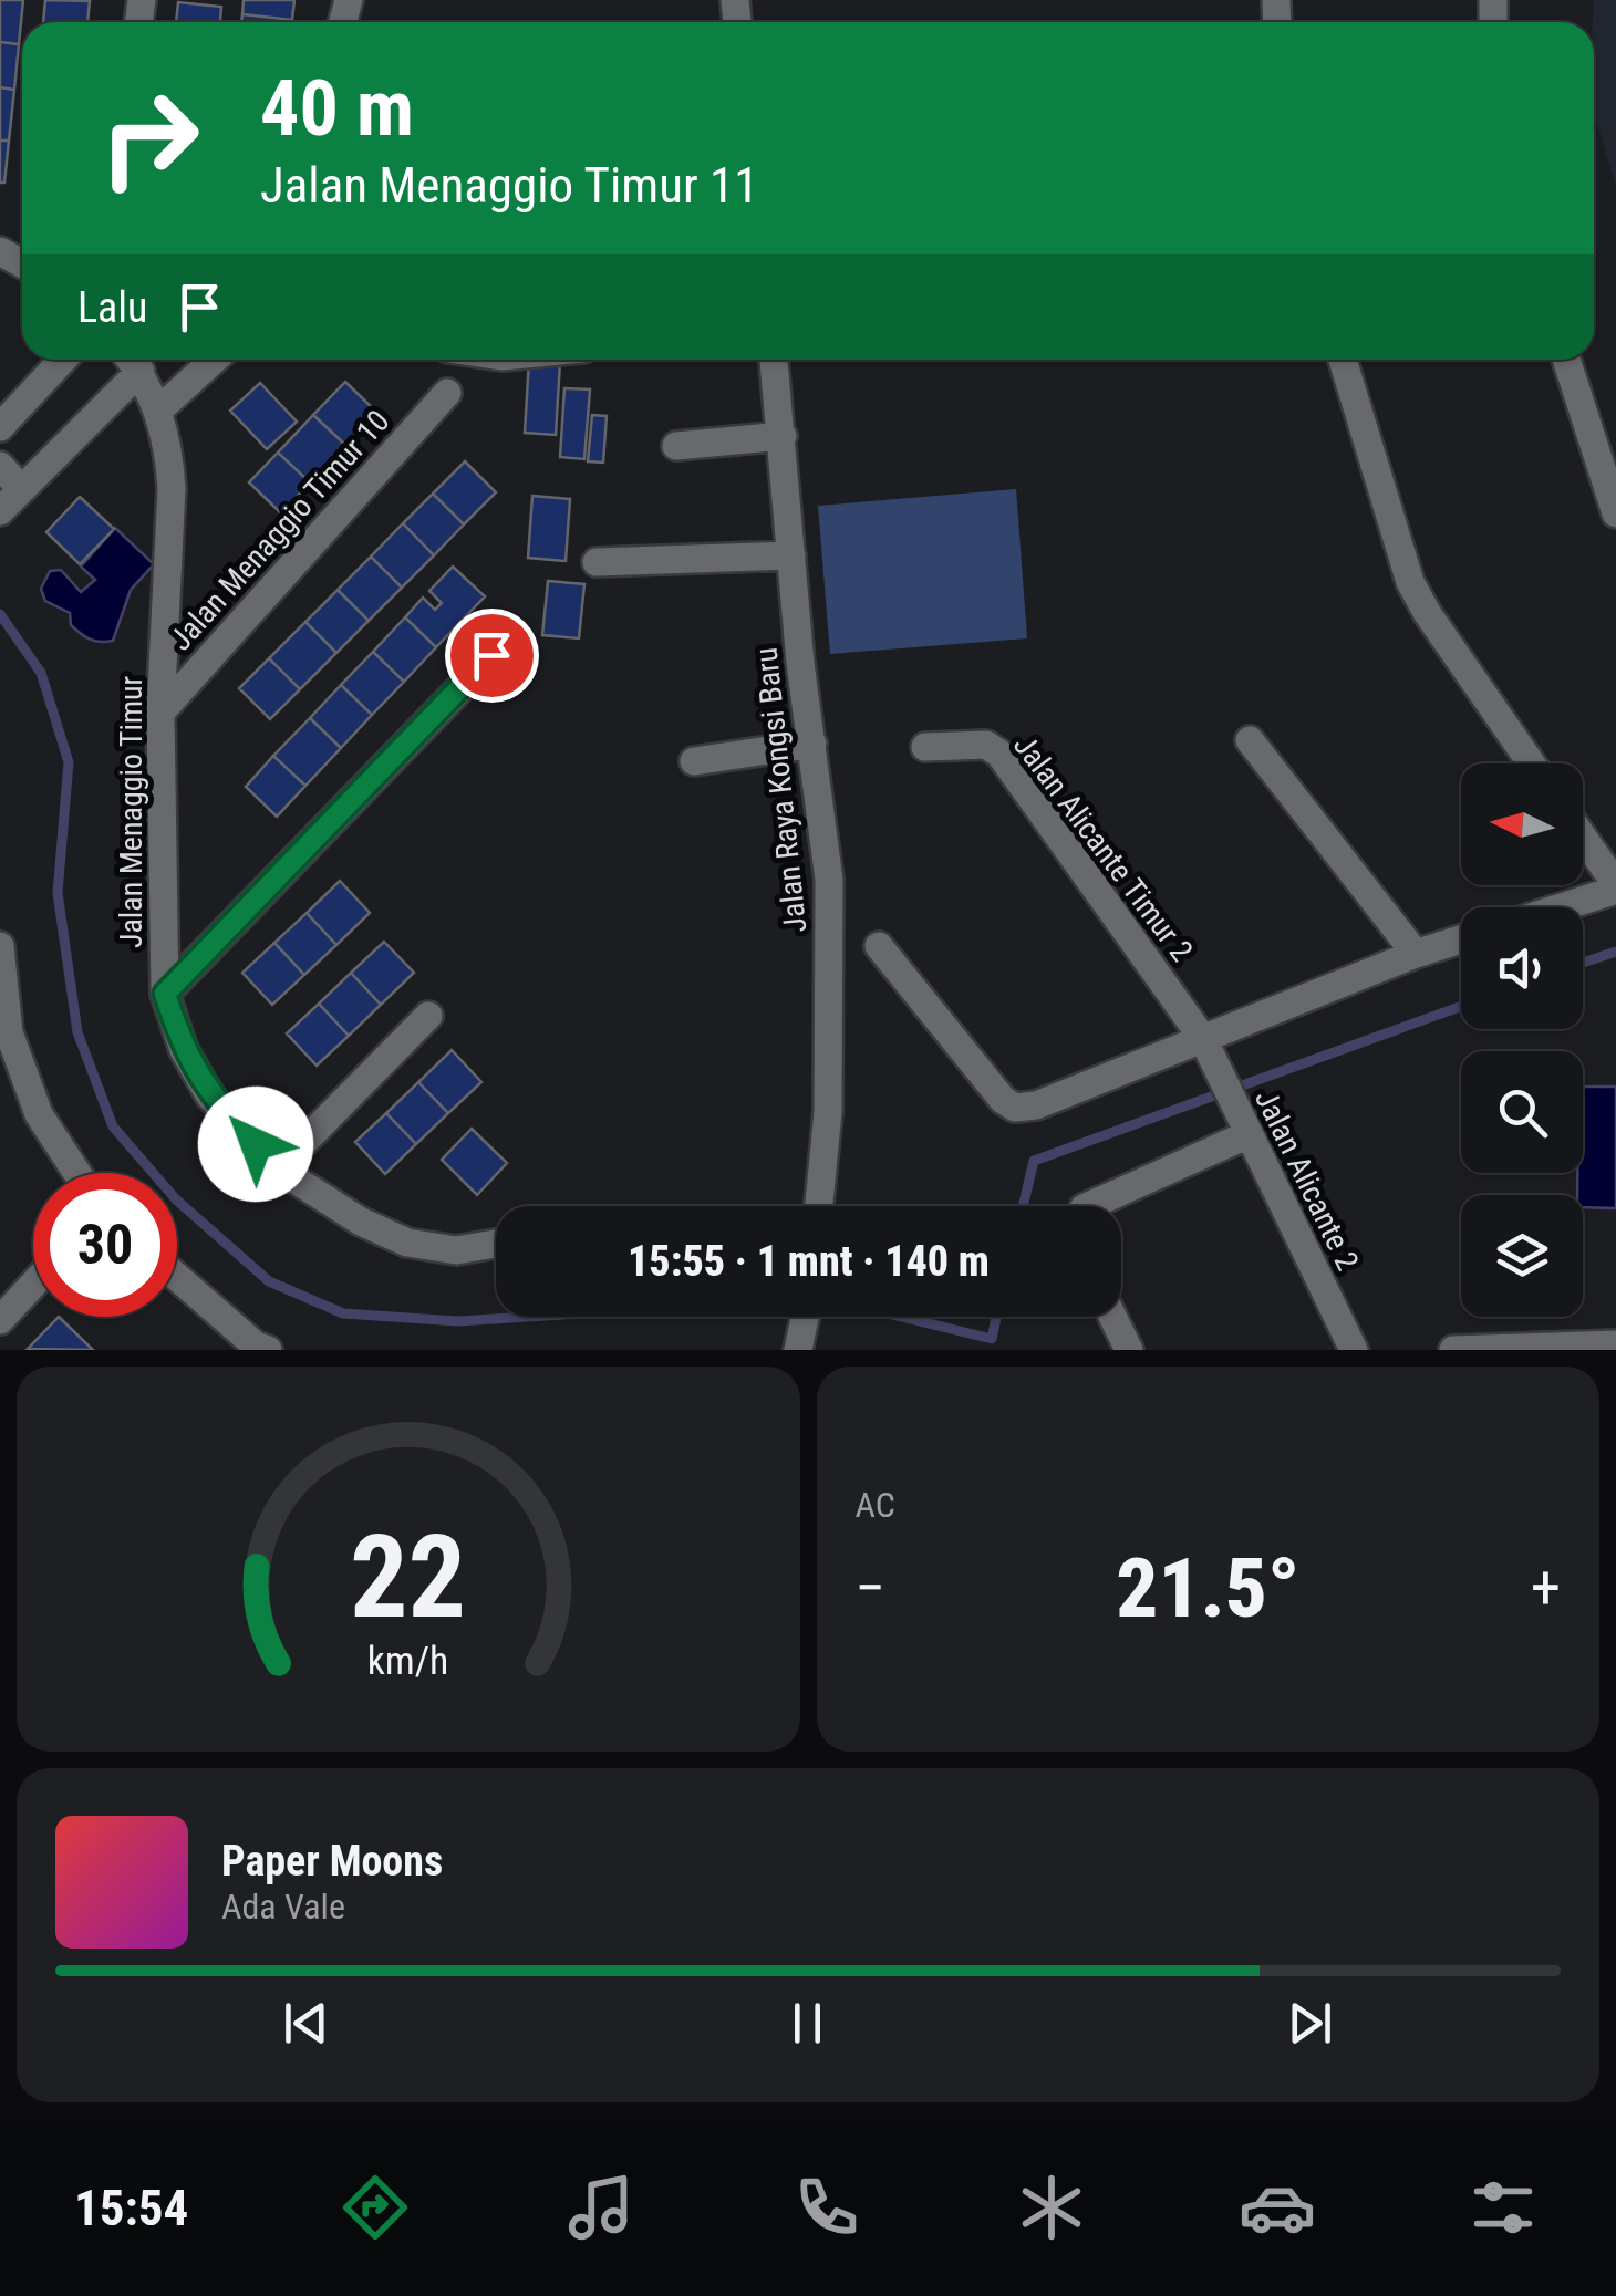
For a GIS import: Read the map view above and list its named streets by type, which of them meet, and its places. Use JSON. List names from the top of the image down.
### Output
{
  "streets": {
    "street": [
      "Jalan Menaggio Timur 10",
      "Jalan Raya Kongsi Baru",
      "Jalan Menaggio Timur",
      "Jalan Alicante Timur 2",
      "Jalan Alicante 2"
    ]
  },
  "crossings": [
    ["Jalan Menaggio Timur 10", "Jalan Menaggio Timur"],
    ["Jalan Alicante Timur 2", "Jalan Alicante 2"]
  ],
  "north": "left",
  "page": {
    "turn": ["40 m", "Jalan Menaggio Timur 11"],
    "then": "Lalu",
    "limit": "30",
    "trip": "15:55 · 1 mnt · 140 m",
    "tile": "AC",
    "heat": ["−", "21.5°", "+"],
    "song": ["Paper Moons", "Ada Vale"],
    "tabs": "15:54",
    "gauge": ["22", "km/h"]
  }
}
